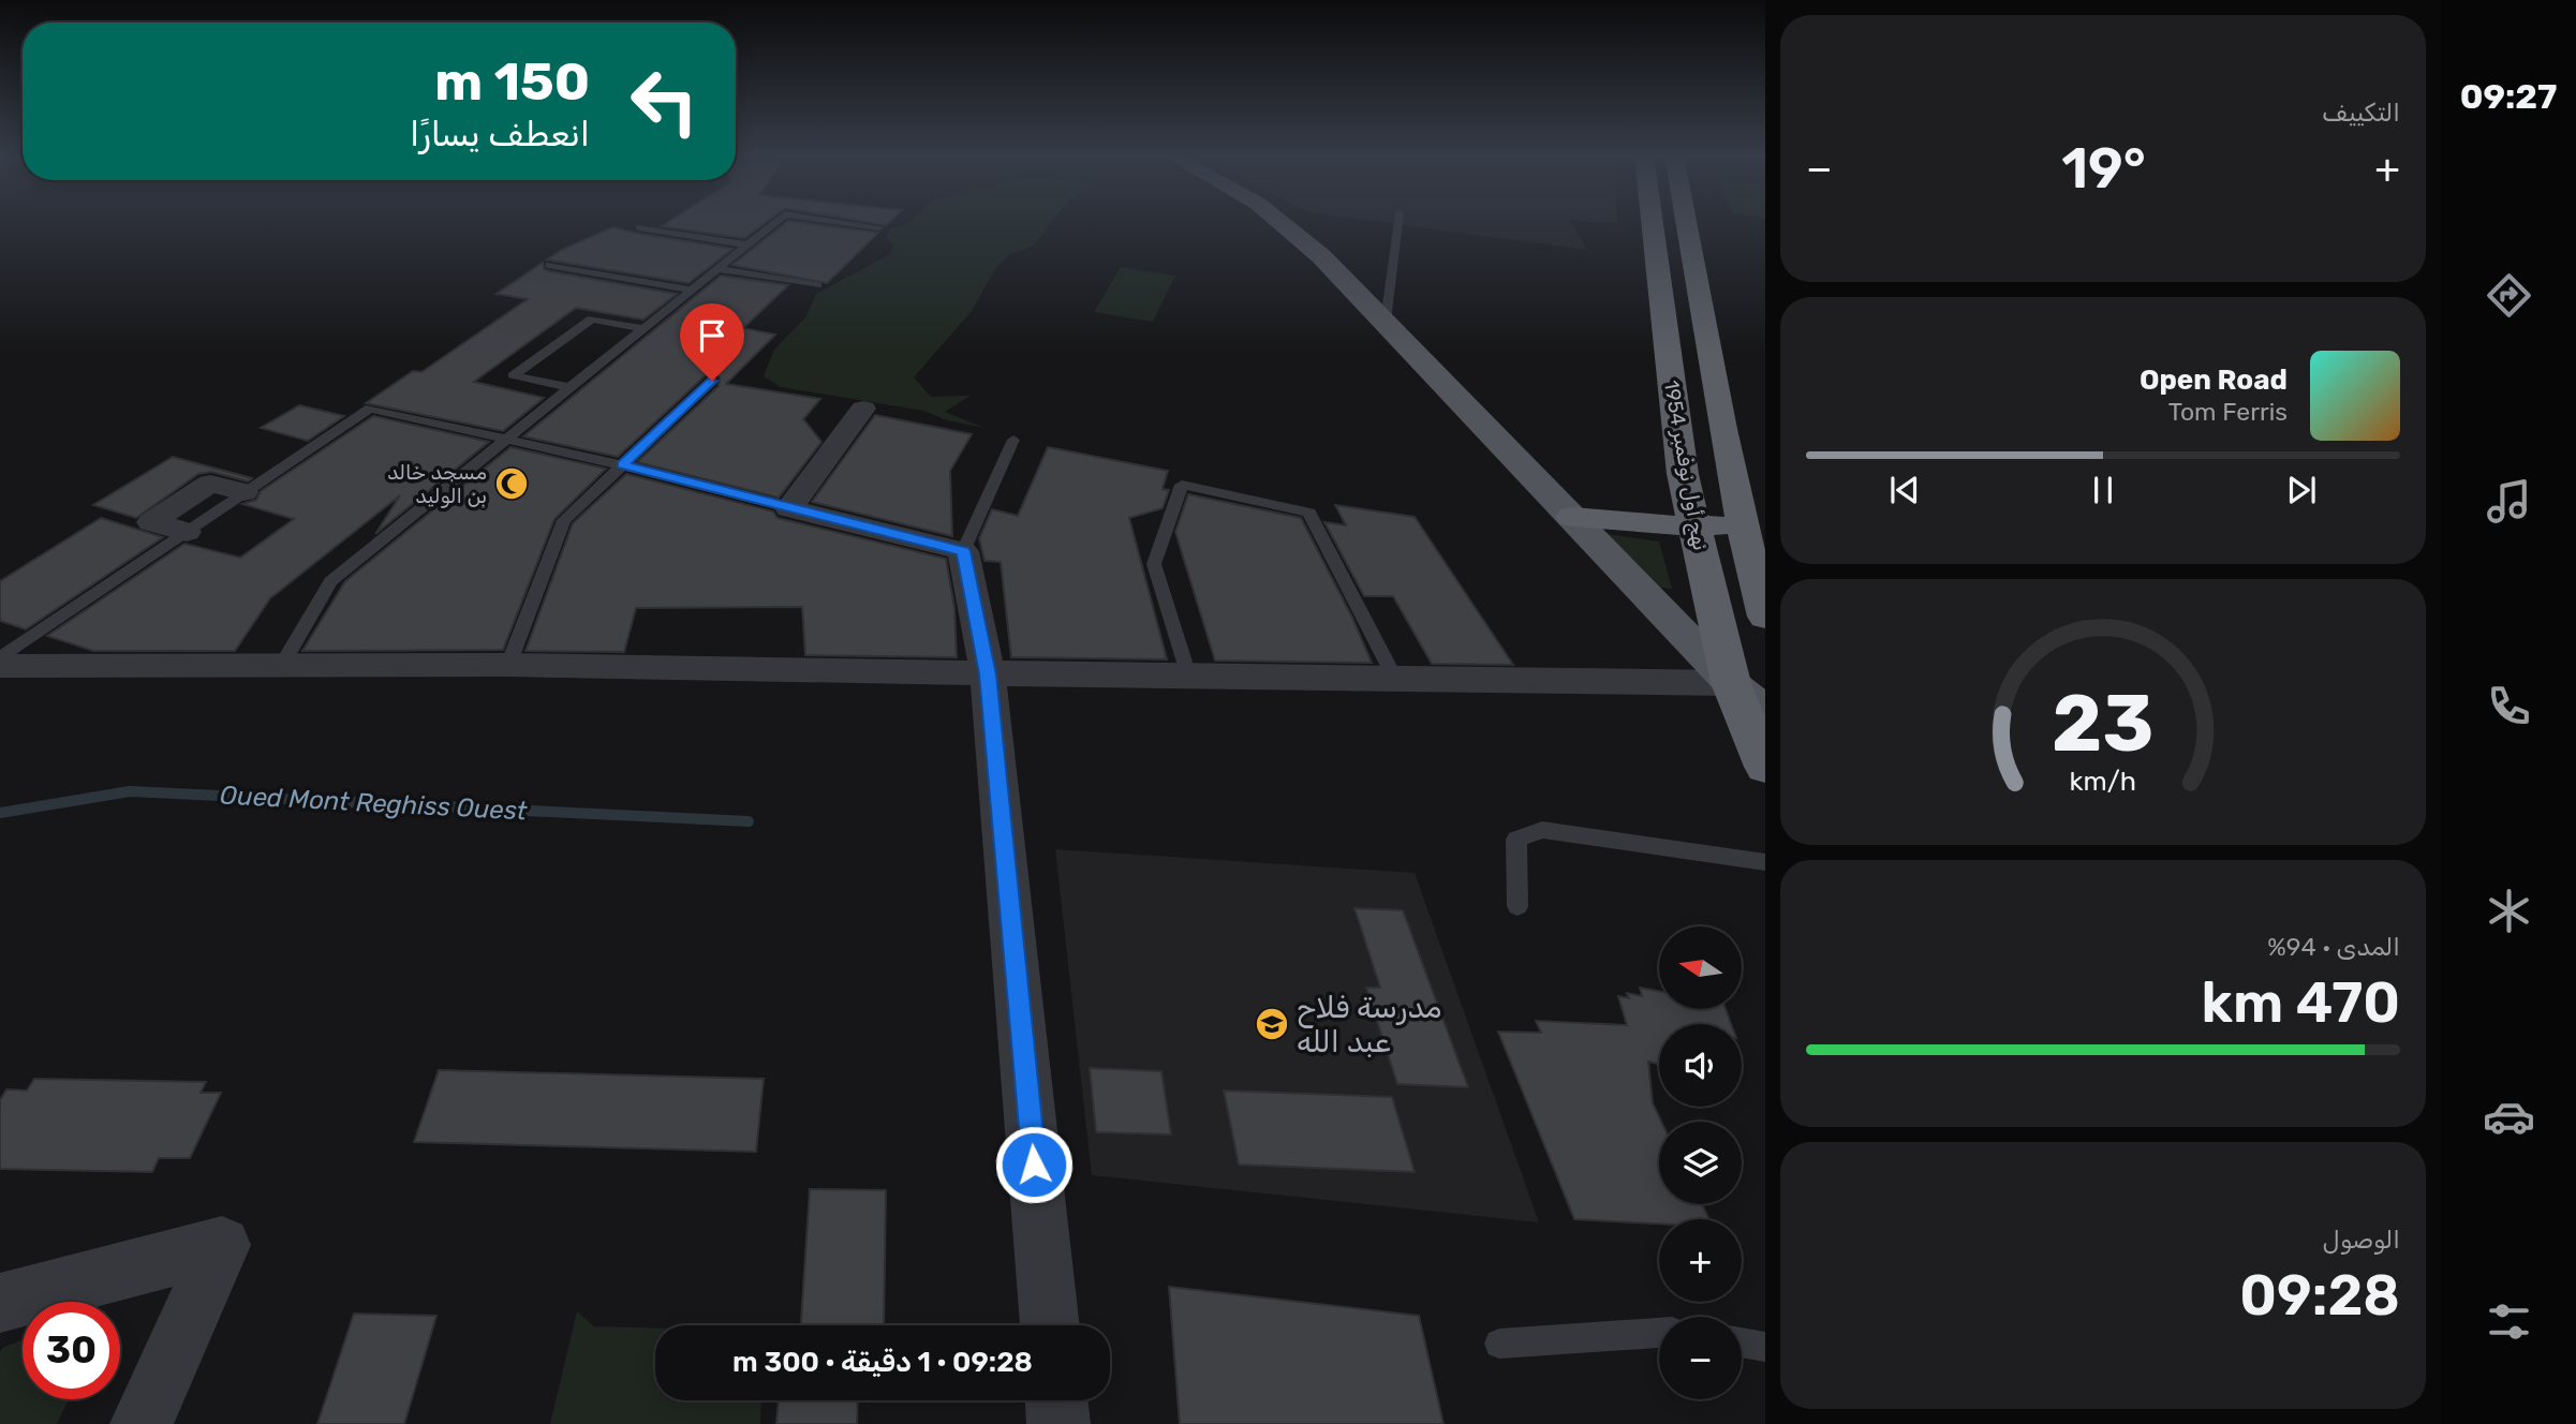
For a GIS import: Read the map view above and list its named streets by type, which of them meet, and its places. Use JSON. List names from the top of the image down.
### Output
{
  "streets": {
    "highway": ["نهج أول نوفمبر 1954"]
  },
  "water": ["Oued Mont Reghiss Ouest"],
  "places": {
    "mosque": ["مسجد خالد بن الوليد"],
    "school or university": ["مدرسة فلاح عبد الله"]
  },
  "north": "left",
  "page": {
    "tabs": "09:27",
    "tile": [
      "التكييف",
      ["المدى · 94%", "470 km"],
      ["الوصول", "09:28"]
    ],
    "turn": ["150 m", "انعطف يسارًا"],
    "heat": ["−", "19°", "+"],
    "song": ["Open Road", "Tom Ferris"],
    "map_buttons": ["+", "−"],
    "limit": "30",
    "trip": "09:28 · 1 دقيقة · 300 m",
    "gauge": ["23", "km/h"]
  }
}
